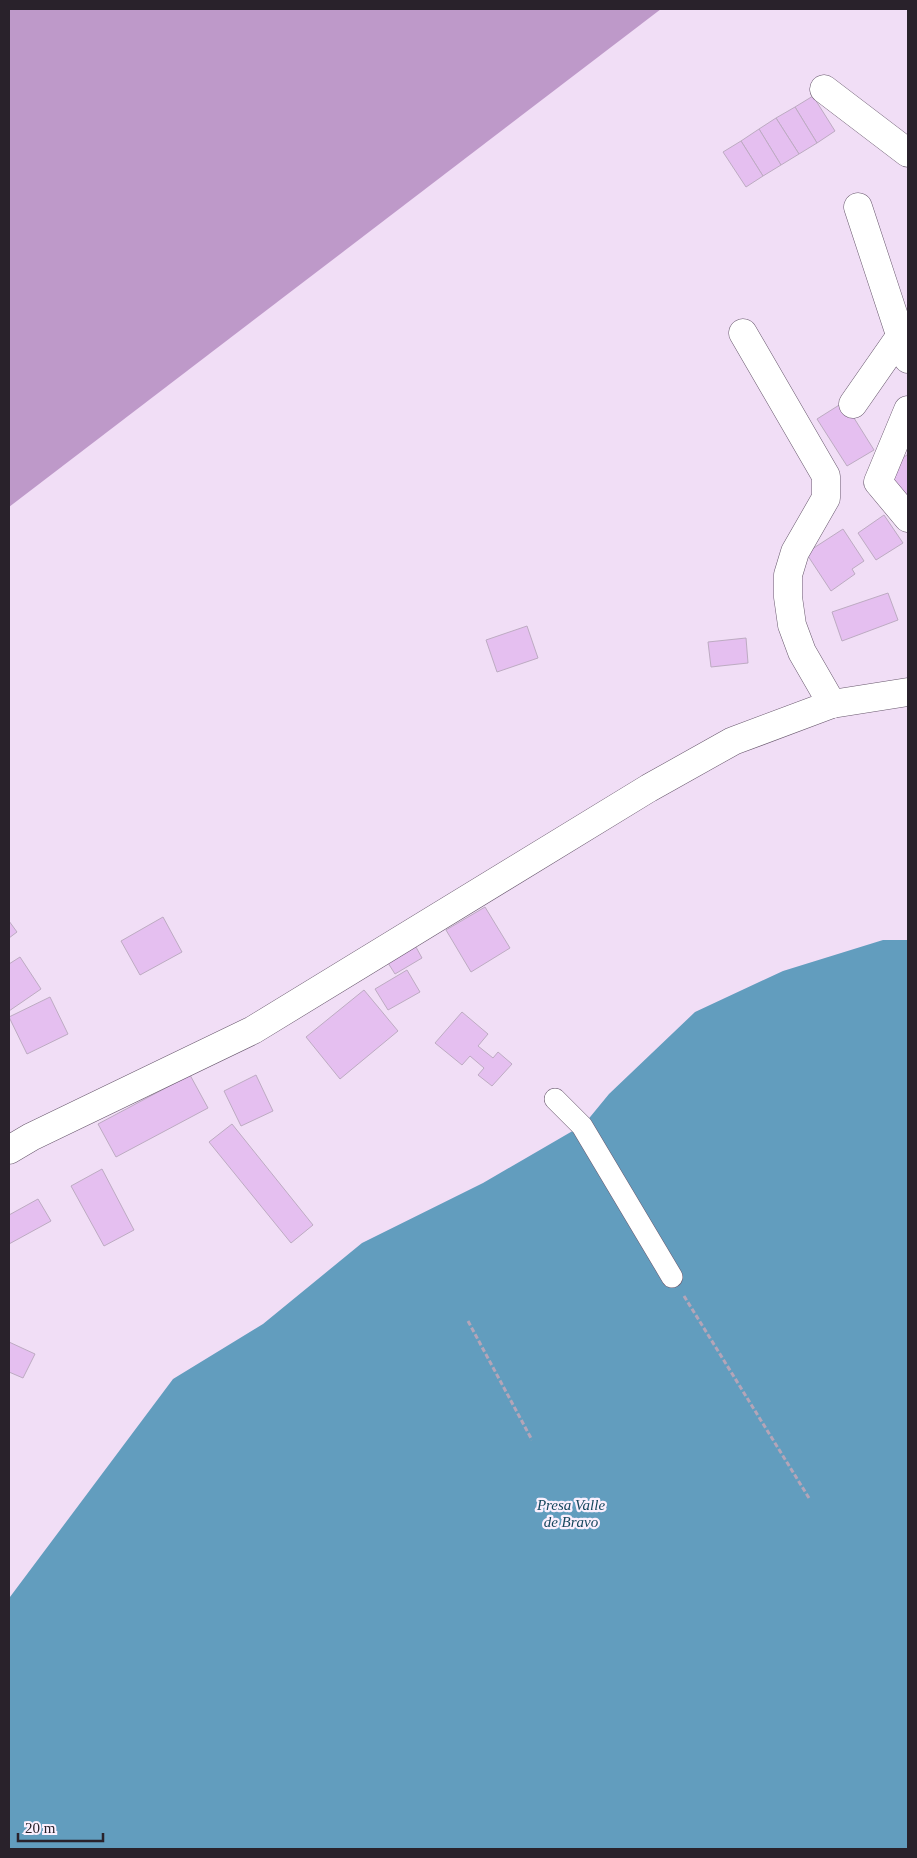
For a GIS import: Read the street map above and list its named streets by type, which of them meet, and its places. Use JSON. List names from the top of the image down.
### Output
{
  "water": ["Presa Valle de Bravo"],
  "scale_bar": "20 m"
}
